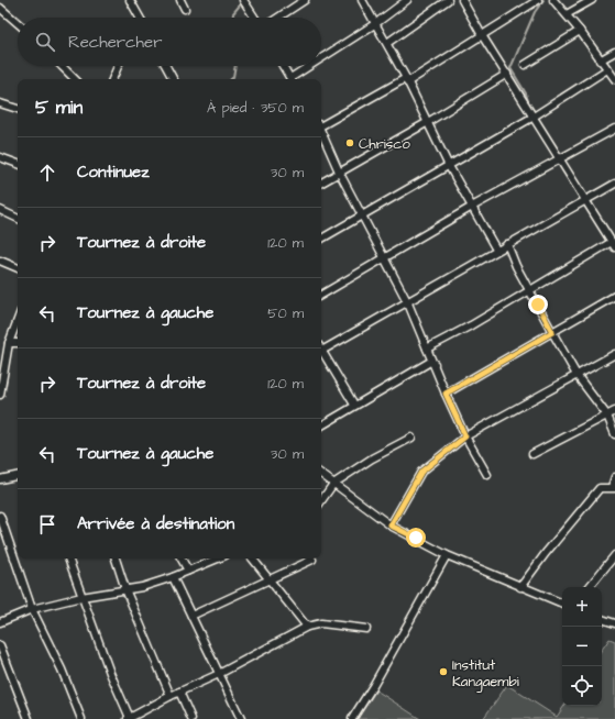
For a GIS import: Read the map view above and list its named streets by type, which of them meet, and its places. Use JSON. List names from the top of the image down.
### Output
{
  "places": ["Chrisco", "Institut Kangaembi"],
  "page": {
    "search": "Rechercher",
    "heading": ["5 min", "À pied · 350 m"],
    "list": [
      ["Continuez", "30 m"],
      ["Tournez à droite", "120 m"],
      ["Tournez à gauche", "50 m"],
      ["Tournez à droite", "120 m"],
      ["Tournez à gauche", "30 m"],
      "Arrivée à destination"
    ],
    "map_buttons": ["+", "−"]
  }
}
